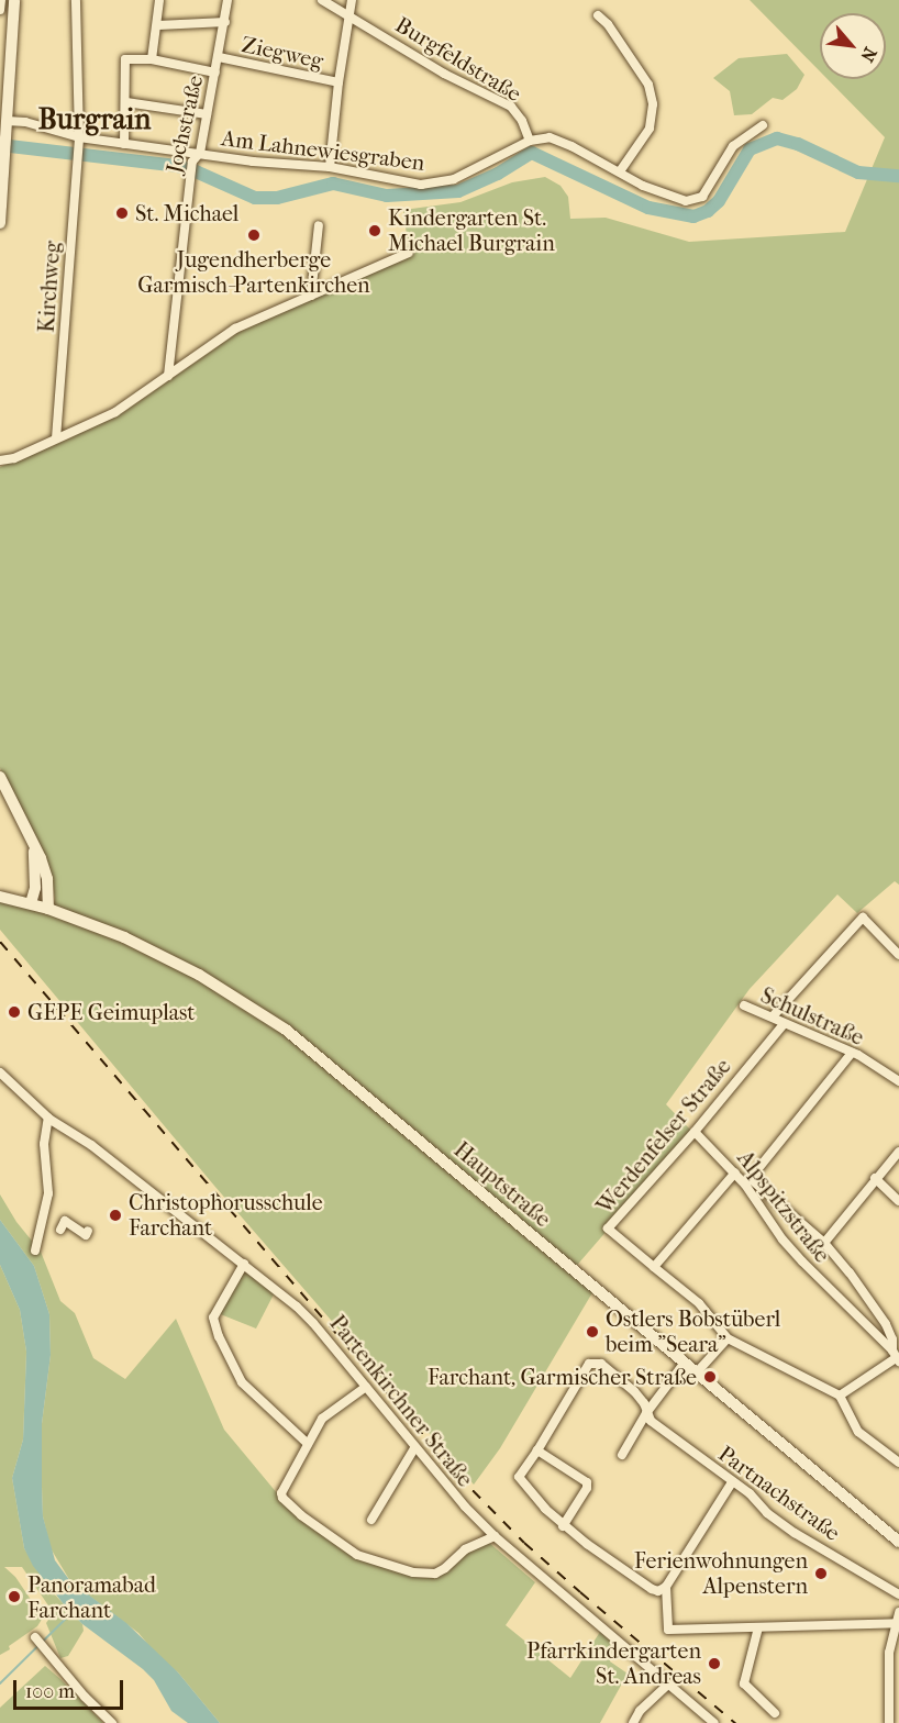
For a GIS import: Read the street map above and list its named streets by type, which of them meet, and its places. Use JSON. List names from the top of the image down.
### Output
{
  "streets": {
    "street": [
      "Ziegweg",
      "Burgfeldstraße",
      "Jochstraße",
      "Am Lahnewiesgraben",
      "Kirchweg",
      "Schulstraße",
      "Werdenfelser Straße",
      "Hauptstraße",
      "Alpspitzstraße",
      "Partenkirchner Straße",
      "Partnachstraße"
    ]
  },
  "crossings": [
    ["Ziegweg", "Jochstraße"],
    ["Burgfeldstraße", "Am Lahnewiesgraben"],
    ["Jochstraße", "Am Lahnewiesgraben"],
    ["Am Lahnewiesgraben", "Kirchweg"],
    ["Schulstraße", "Werdenfelser Straße"],
    ["Werdenfelser Straße", "Alpspitzstraße"]
  ],
  "districts": ["Burgrain"],
  "places": [
    "St. Michael",
    "Kindergarten St. Michael Burgrain",
    "Jugendherberge Garmisch-Partenkirchen",
    "GEPE Geimuplast",
    "Christophorusschule Farchant",
    "Ostlers Bobstüberl beim \"Seara\"",
    "Farchant, Garmischer Straße",
    "Ferienwohnungen Alpenstern",
    "Panoramabad Farchant",
    "Pfarrkindergarten St. Andreas"
  ],
  "scale_bar": "100 m",
  "north": "bottom right"
}
